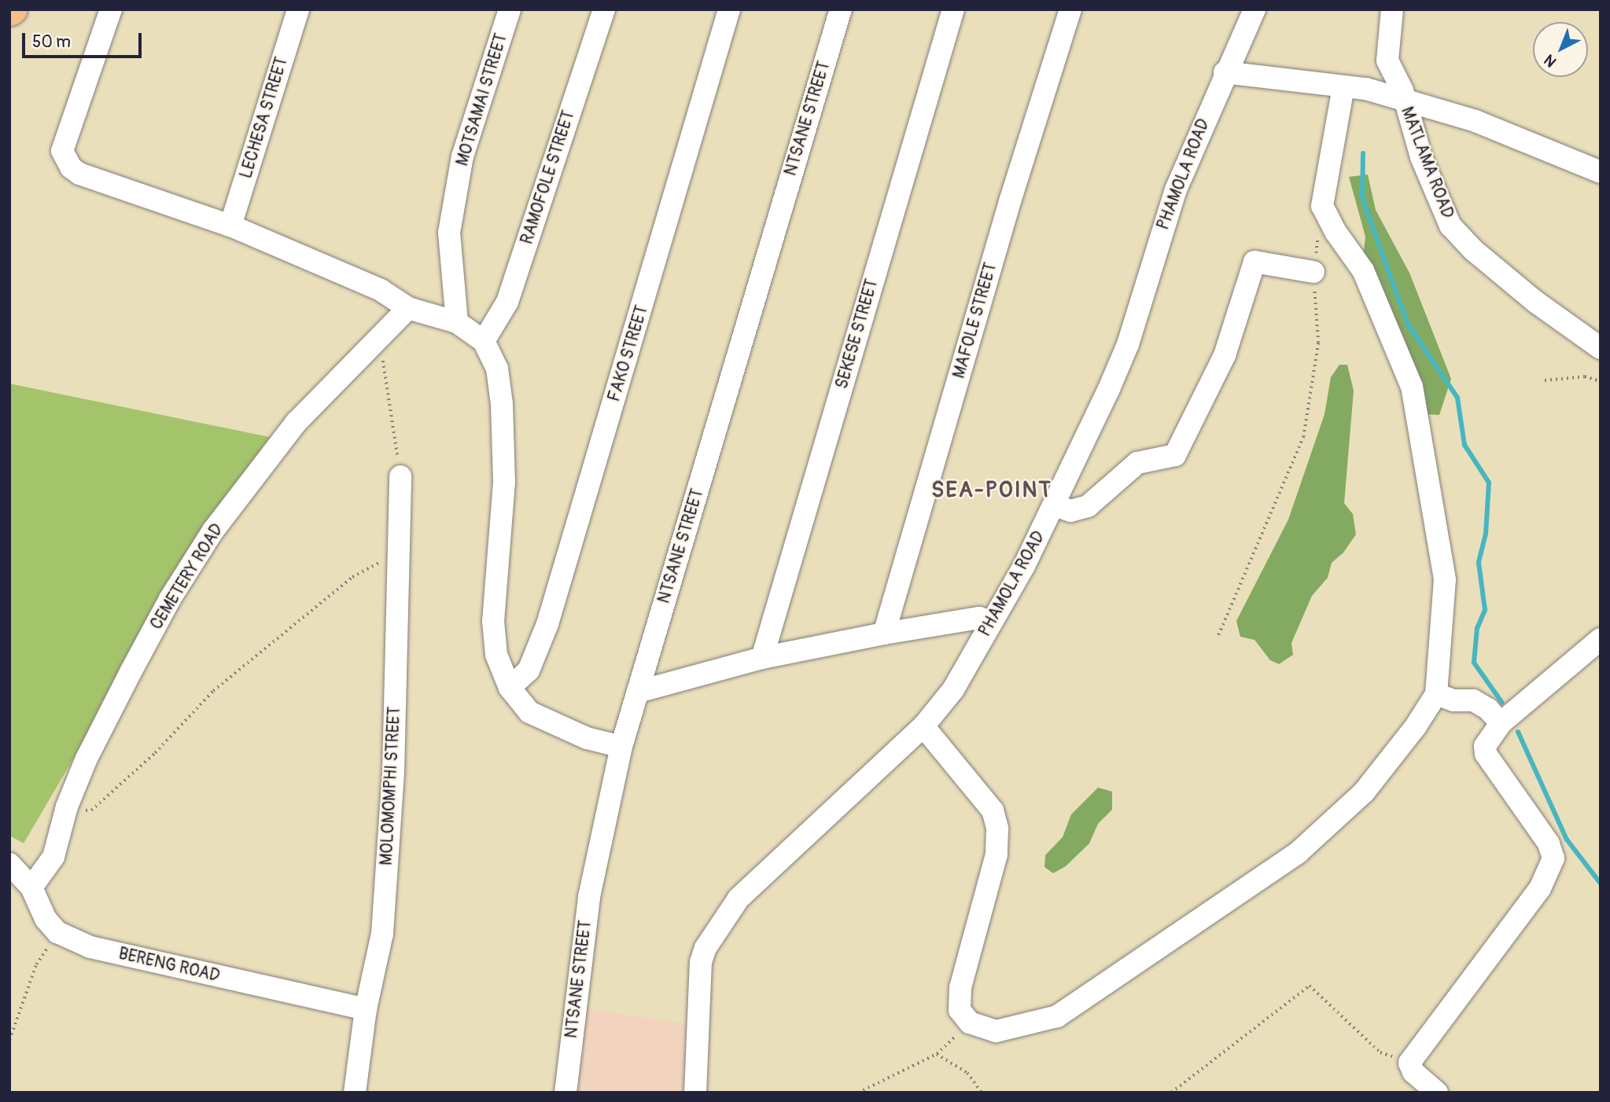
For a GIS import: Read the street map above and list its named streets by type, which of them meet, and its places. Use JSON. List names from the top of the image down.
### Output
{
  "streets": {
    "street": [
      "MOTSAMAI STREET",
      "LECHESA STREET",
      "NTSANE STREET",
      "MATLAMA ROAD",
      "PHAMOLA ROAD",
      "RAMOFOLE STREET",
      "MAFOLE STREET",
      "SEKESE STREET",
      "FAKO STREET",
      "CEMETERY ROAD",
      "MOLOMOMPHI STREET",
      "BERENG ROAD"
    ]
  },
  "crossings": [
    ["MOLOMOMPHI STREET", "BERENG ROAD"]
  ],
  "districts": ["SEA-POINT"],
  "scale_bar": "50 m",
  "north": "bottom left"
}
